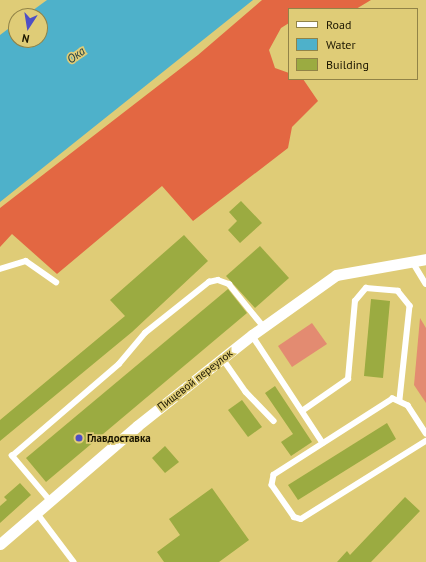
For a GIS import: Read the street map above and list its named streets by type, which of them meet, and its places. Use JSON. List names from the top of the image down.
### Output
{
  "streets": {
    "street": ["Пищевой переулок"]
  },
  "water": ["Ока"],
  "places": ["Главдоставка"],
  "legend": ["Road", "Water", "Building"],
  "north": "bottom"
}
